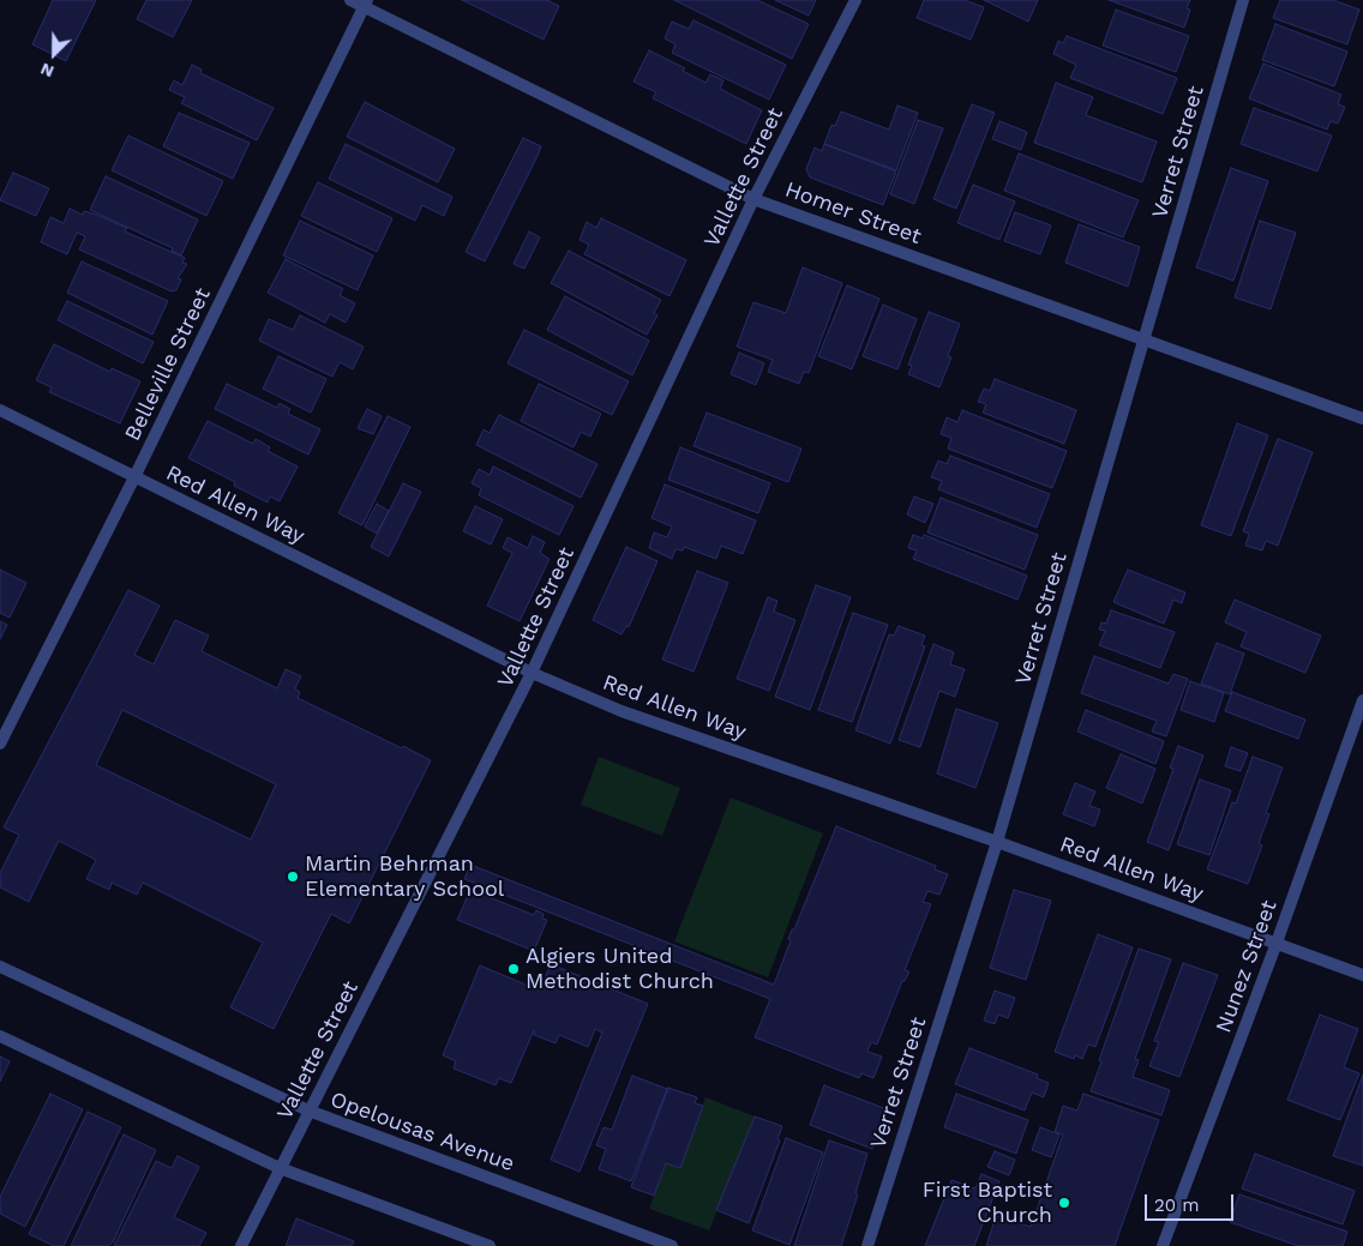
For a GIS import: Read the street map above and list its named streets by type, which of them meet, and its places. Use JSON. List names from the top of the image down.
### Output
{
  "streets": {
    "street": [
      "Verret Street",
      "Vallette Street",
      "Homer Street",
      "Belleville Street",
      "Red Allen Way",
      "Nunez Street",
      "Opelousas Avenue"
    ]
  },
  "crossings": [
    ["Verret Street", "Homer Street"],
    ["Verret Street", "Red Allen Way"],
    ["Vallette Street", "Homer Street"],
    ["Vallette Street", "Red Allen Way"],
    ["Vallette Street", "Opelousas Avenue"],
    ["Homer Street", "Belleville Street"],
    ["Belleville Street", "Red Allen Way"],
    ["Red Allen Way", "Nunez Street"]
  ],
  "places": ["Martin Behrman Elementary School", "Algiers United Methodist Church", "First Baptist Church"],
  "scale_bar": "20 m",
  "north": "bottom left"
}
